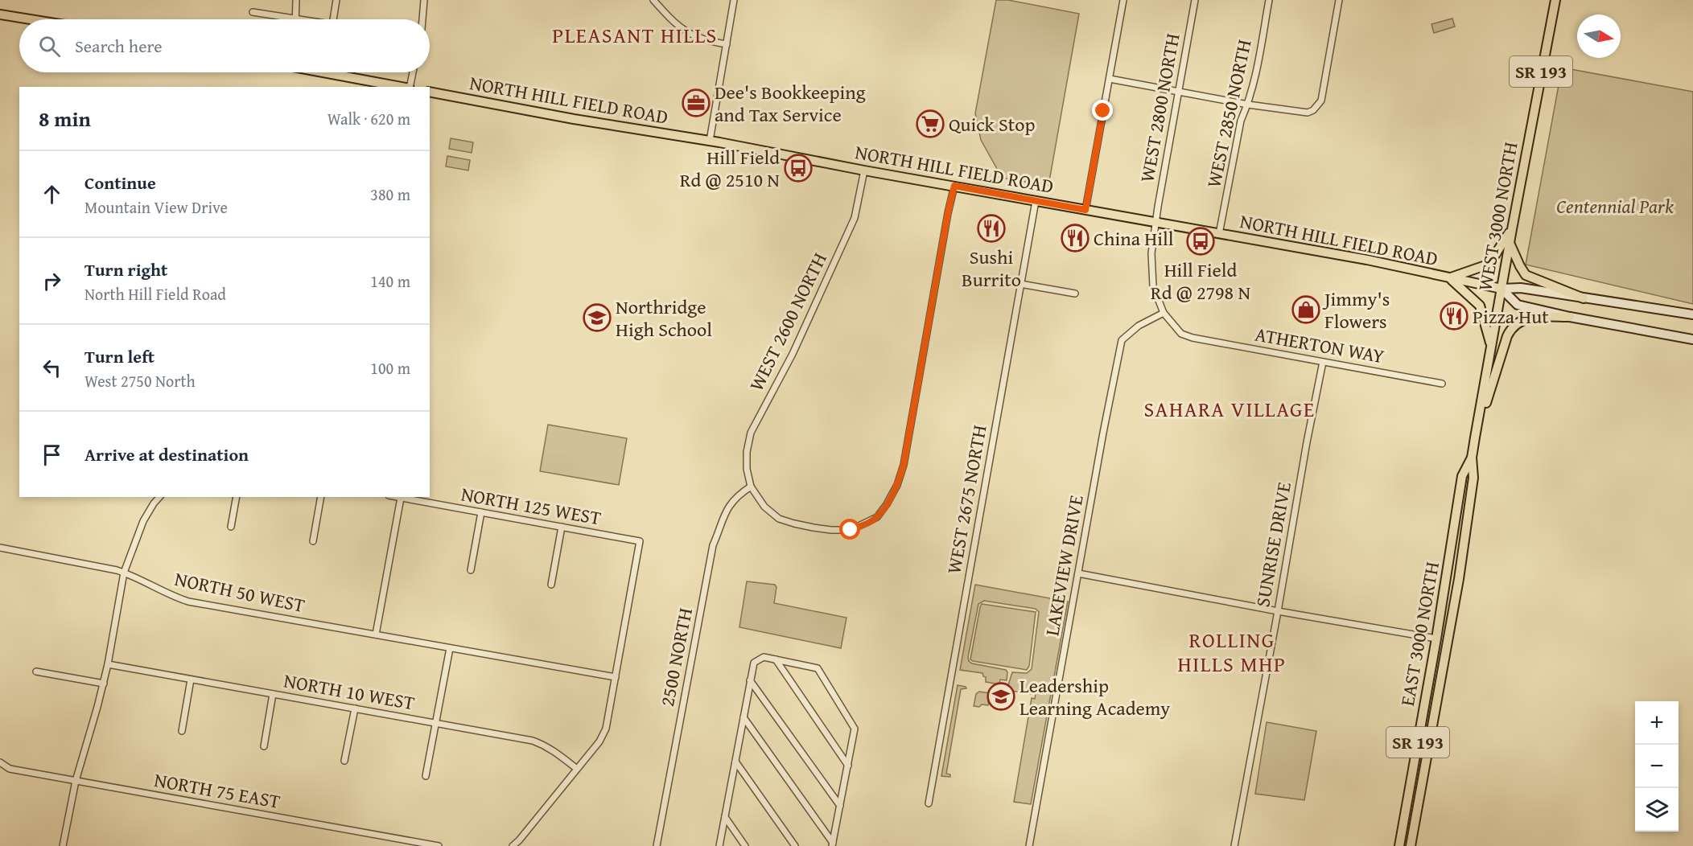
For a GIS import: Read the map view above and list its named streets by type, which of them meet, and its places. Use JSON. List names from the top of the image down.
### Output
{
  "streets": {
    "main road": [
      "SR 193",
      "NORTH HILL FIELD ROAD",
      "WEST 3000 NORTH",
      "EAST 3000 NORTH"
    ],
    "street": [
      "WEST 2800 NORTH",
      "WEST 2850 NORTH",
      "WEST 2600 NORTH",
      "ATHERTON WAY",
      "WEST 2675 NORTH",
      "NORTH 125 WEST",
      "SUNRISE DRIVE",
      "LAKEVIEW DRIVE",
      "NORTH 50 WEST",
      "2500 NORTH",
      "NORTH 10 WEST",
      "NORTH 75 EAST"
    ]
  },
  "crossings": [
    ["NORTH HILL FIELD ROAD", "WEST 2800 NORTH"],
    ["NORTH HILL FIELD ROAD", "WEST 2850 NORTH"],
    ["NORTH HILL FIELD ROAD", "WEST 3000 NORTH"],
    ["NORTH HILL FIELD ROAD", "WEST 2600 NORTH"],
    ["NORTH HILL FIELD ROAD", "WEST 2675 NORTH"],
    ["WEST 2800 NORTH", "ATHERTON WAY"],
    ["WEST 2800 NORTH", "LAKEVIEW DRIVE"],
    ["WEST 3000 NORTH", "EAST 3000 NORTH"],
    ["WEST 2600 NORTH", "2500 NORTH"],
    ["ATHERTON WAY", "SUNRISE DRIVE"],
    ["NORTH 125 WEST", "NORTH 50 WEST"]
  ],
  "districts": ["PLEASANT HILLS", "SAHARA VILLAGE", "ROLLING HILLS MHP"],
  "parks": ["Centennial Park"],
  "places": {
    "office": ["Dee's Bookkeeping and Tax Service"],
    "supermarket": ["Quick Stop"],
    "bus stop": ["Hill Field Rd @ 2510 N", "Hill Field Rd @ 2798 N"],
    "restaurant": ["Sushi Burrito", "China Hill", "Pizza Hut"],
    "shop": ["Jimmy's Flowers"],
    "school or university": ["Northridge High School", "Leadership Learning Academy"]
  },
  "north": "right",
  "page": {
    "search": "Search here",
    "heading": ["8 min", "Walk · 620 m"],
    "list": [
      ["Continue", "Mountain View Drive", "380 m"],
      ["Turn right", "North Hill Field Road", "140 m"],
      ["Turn left", "West 2750 North", "100 m"],
      "Arrive at destination"
    ],
    "map_buttons": ["+", "−"]
  }
}
